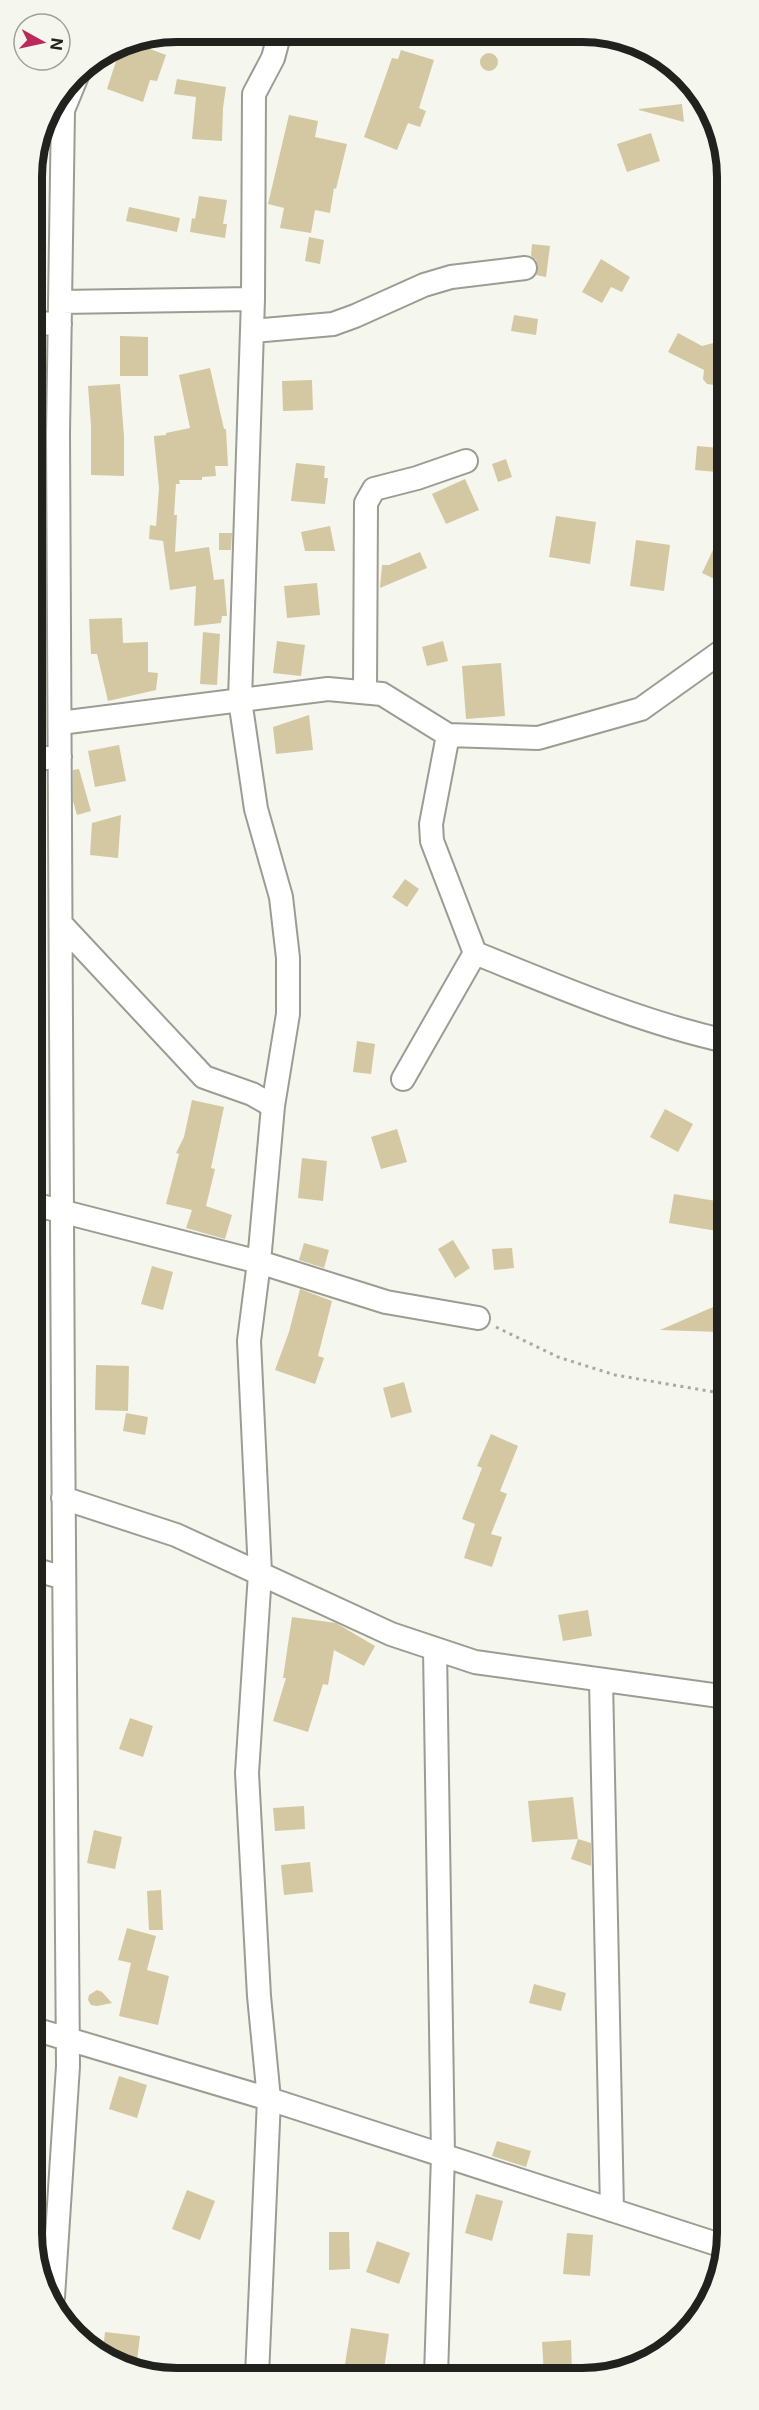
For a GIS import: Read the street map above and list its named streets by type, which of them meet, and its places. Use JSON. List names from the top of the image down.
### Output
{
  "north": "right"
}
